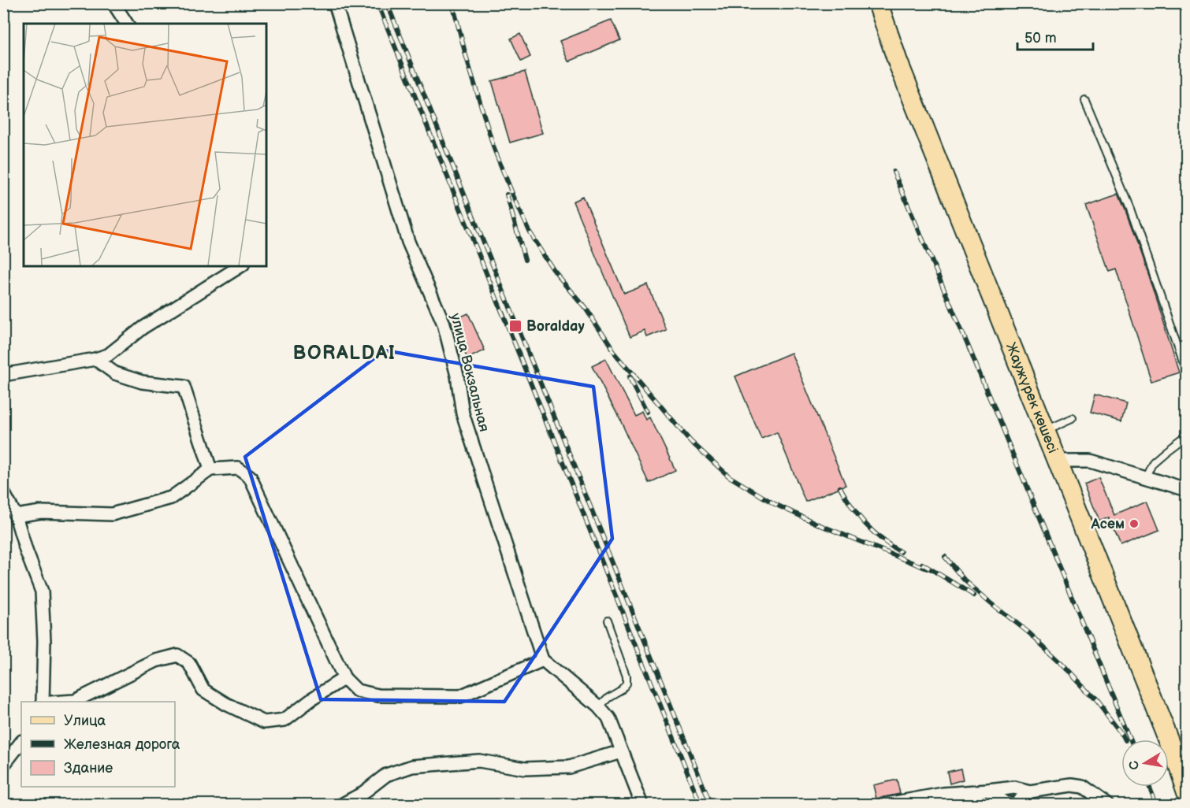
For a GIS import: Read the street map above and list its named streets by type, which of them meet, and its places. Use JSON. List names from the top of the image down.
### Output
{
  "streets": {
    "main road": ["Жаужүрек көшесі"],
    "street": ["улица Вокзальная"]
  },
  "districts": ["BORALDAI"],
  "places": {
    "transit": ["Boralday"],
    "other": ["Асем"]
  },
  "legend": ["Улица", "Железная дорога", "Здание"],
  "scale_bar": "50 m",
  "north": "left"
}
